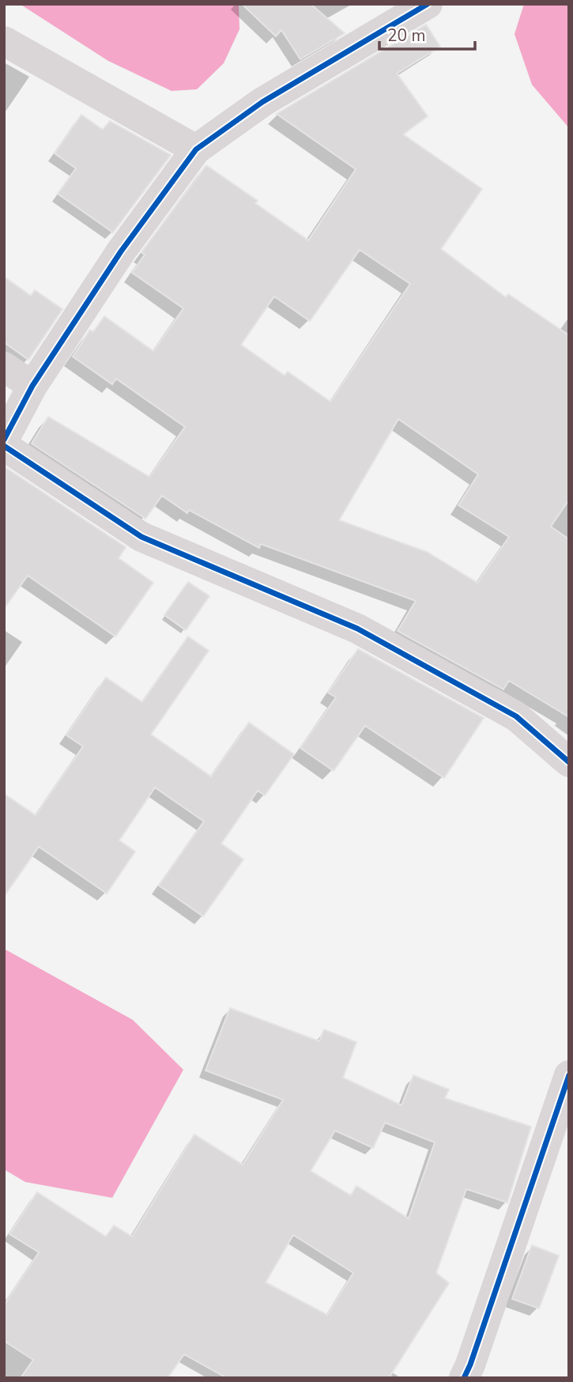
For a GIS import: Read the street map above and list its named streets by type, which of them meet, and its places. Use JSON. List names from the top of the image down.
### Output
{
  "scale_bar": "20 m"
}
